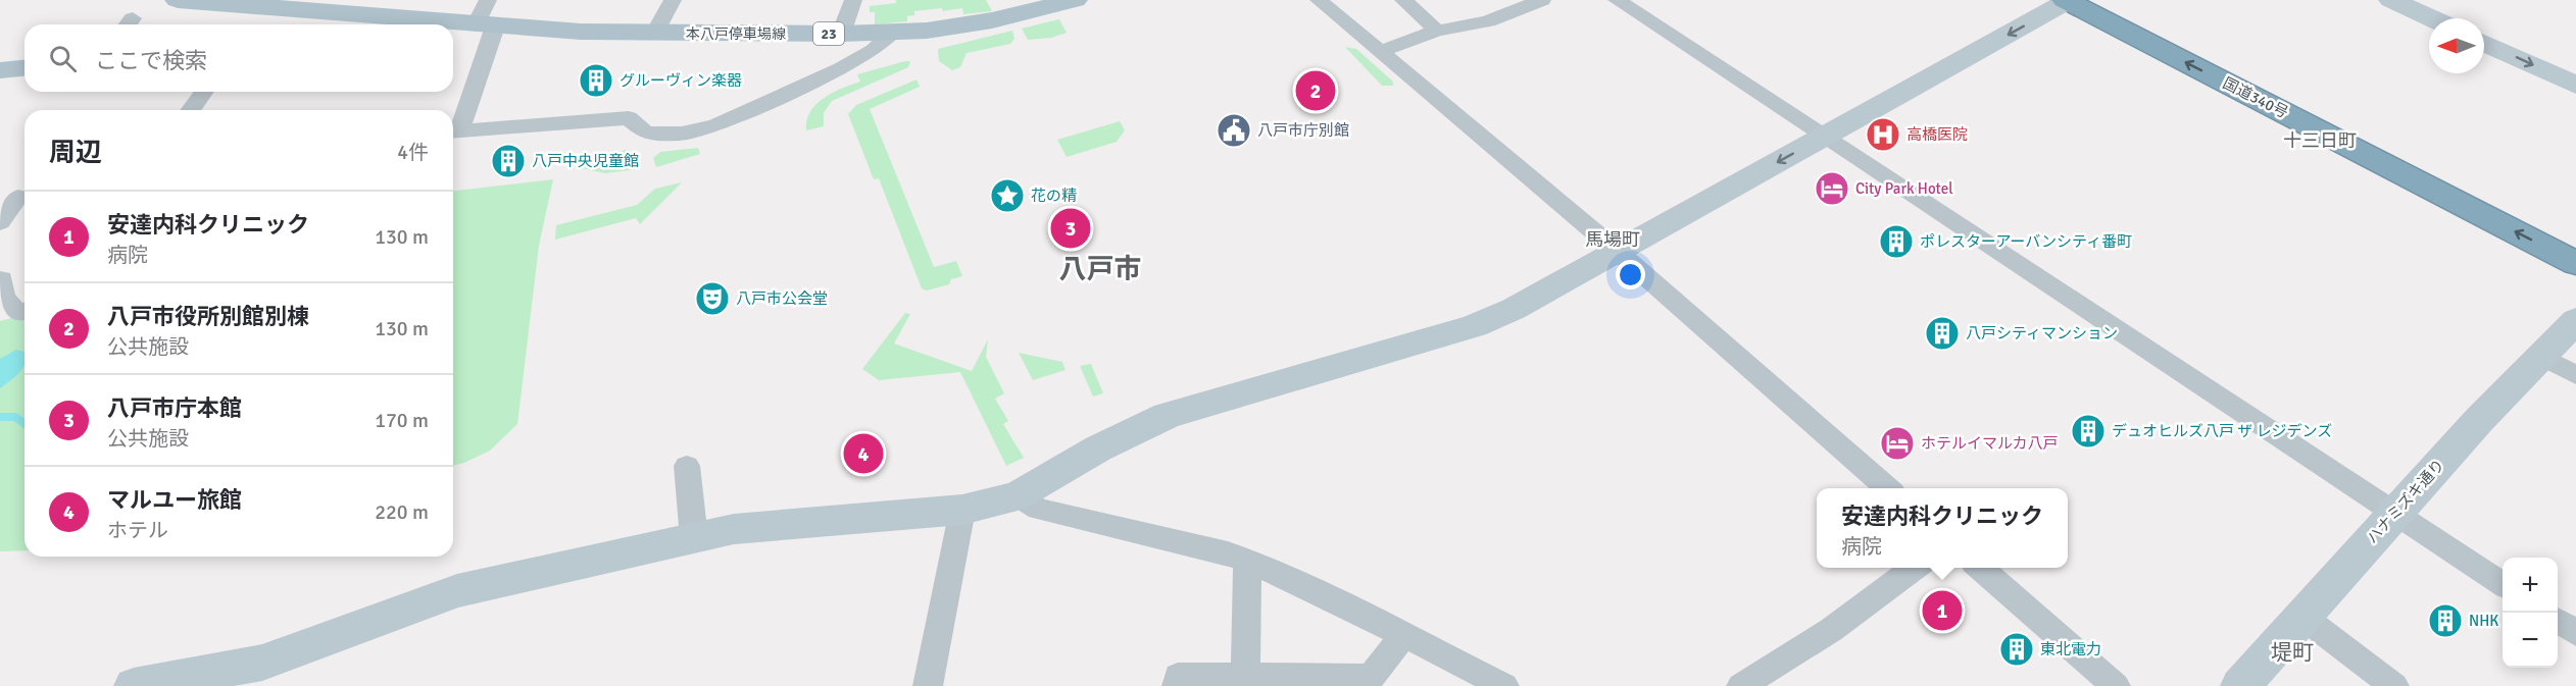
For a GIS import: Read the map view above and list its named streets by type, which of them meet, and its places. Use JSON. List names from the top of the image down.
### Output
{
  "streets": {
    "highway": ["国道340号"],
    "main road": ["本八戸停車場線", "23"],
    "street": ["ハナミズキ通り"]
  },
  "one_way": ["国道340号"],
  "districts": [
    "十三日町",
    "馬場町",
    "八戸市",
    "堤町"
  ],
  "places": {
    "building": [
      "グルーヴィン楽器",
      "八戸中央児童館",
      "ポレスターアーバンシティ番町",
      "八戸シティマンション",
      "デュオヒルズ八戸 ザ レジデンズ",
      "NHK",
      "東北電力"
    ],
    "public building": ["八戸市庁別館"],
    "hospital": ["高橋医院"],
    "hotel": ["City Park Hotel", "ホテルイマルカ八戸"],
    "place": ["花の精"],
    "theatre": ["八戸市公会堂"]
  },
  "north": "left",
  "page": {
    "search": "ここで検索",
    "pins": [
      "2",
      "3",
      "4",
      "1"
    ],
    "heading": ["周辺", "4件"],
    "list": [
      {
        "mark": "1",
        "name": "安達内科クリニック",
        "note": "病院",
        "value": "130 m"
      },
      {
        "mark": "2",
        "name": "八戸市役所別館別棟",
        "note": "公共施設",
        "value": "130 m"
      },
      {
        "mark": "3",
        "name": "八戸市庁本館",
        "note": "公共施設",
        "value": "170 m"
      },
      {
        "mark": "4",
        "name": "マルユー旅館",
        "note": "ホテル",
        "value": "220 m"
      }
    ],
    "popup": ["安達内科クリニック", "病院"],
    "map_buttons": ["+", "−"]
  }
}
